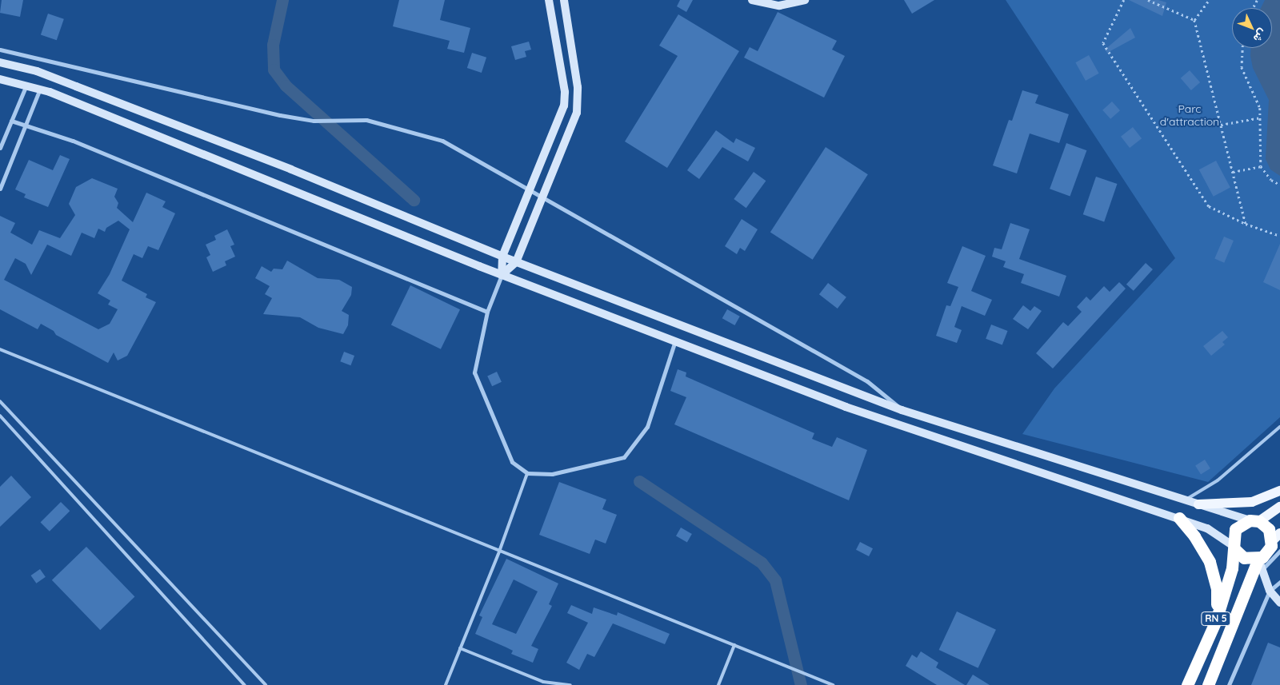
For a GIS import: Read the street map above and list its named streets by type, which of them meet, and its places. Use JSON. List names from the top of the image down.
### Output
{
  "streets": {
    "highway": ["RN 5"]
  },
  "parks": ["Parc d'attraction"],
  "north": "bottom right"
}
